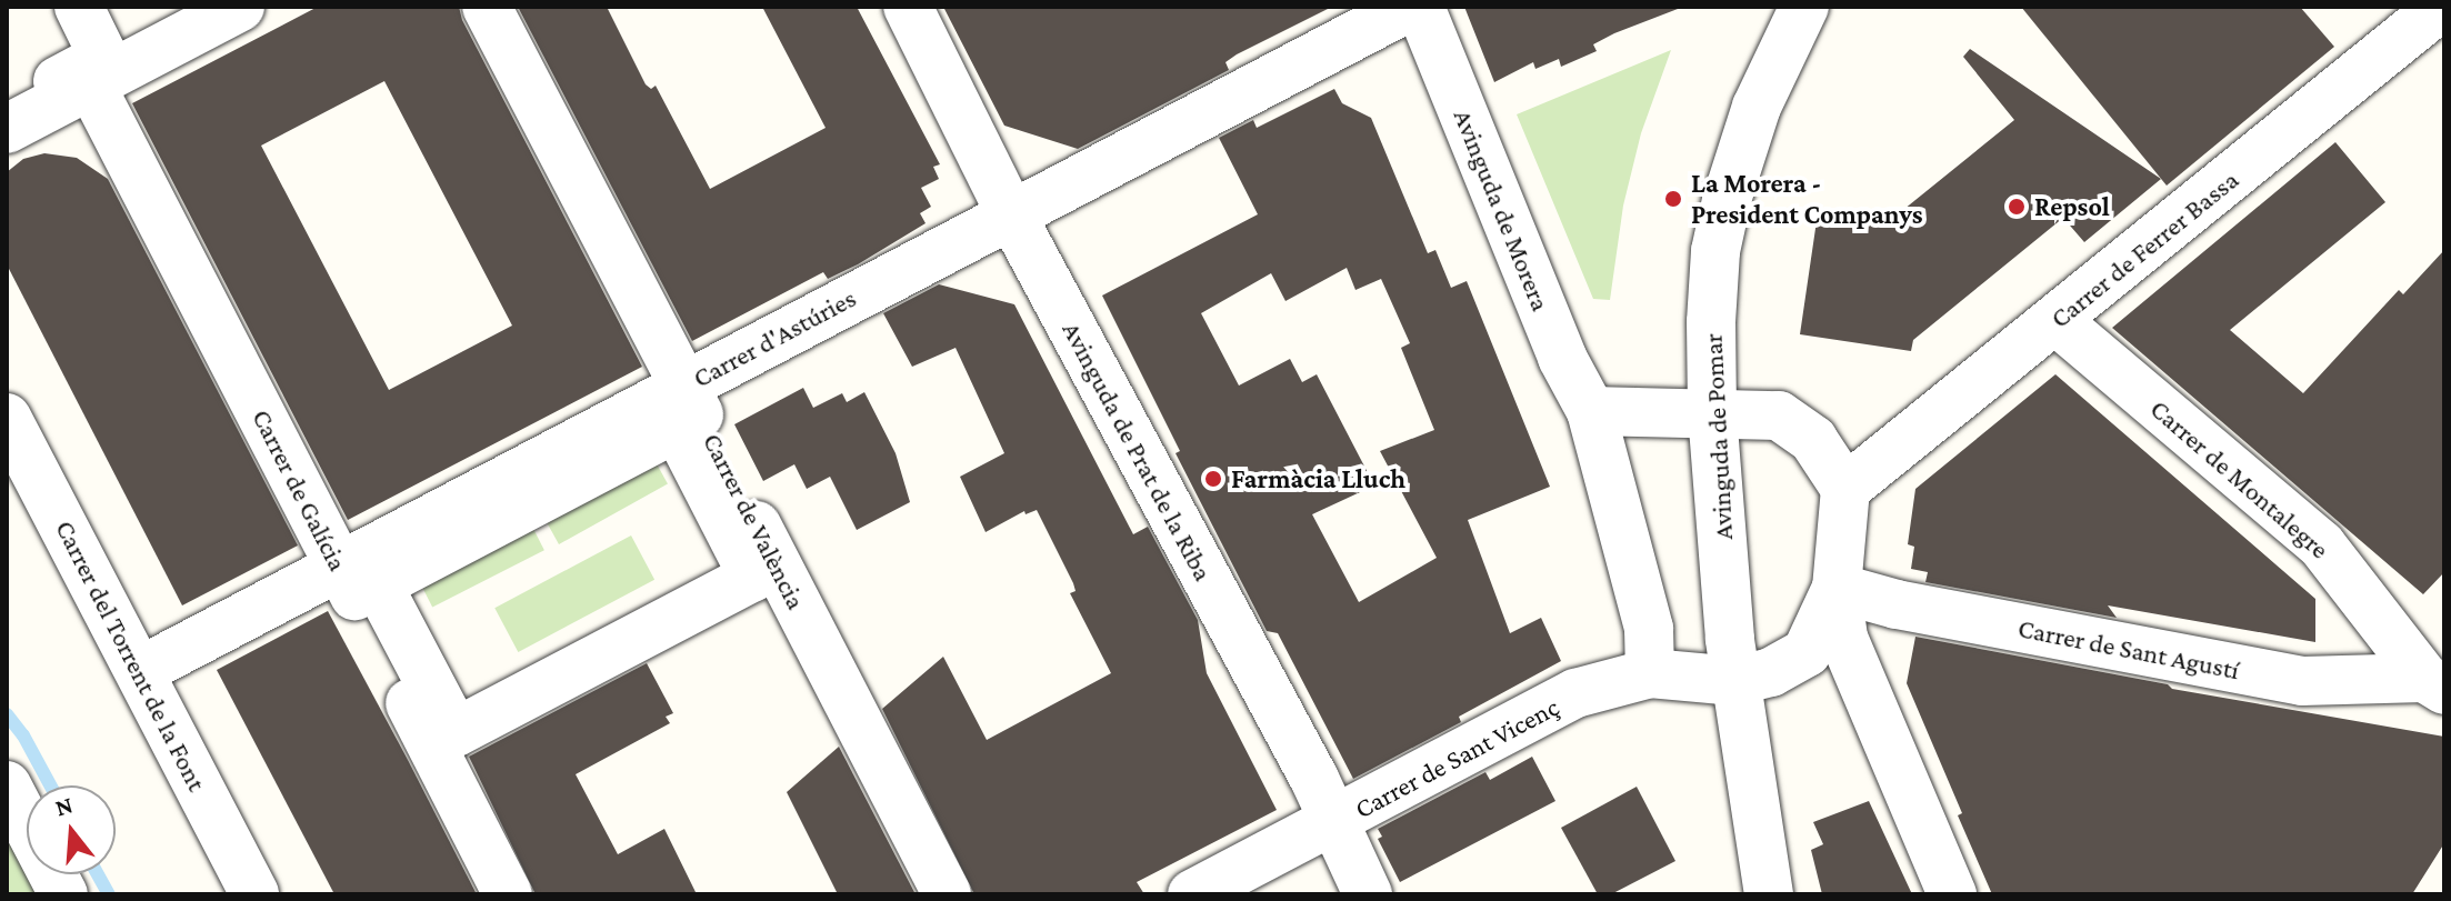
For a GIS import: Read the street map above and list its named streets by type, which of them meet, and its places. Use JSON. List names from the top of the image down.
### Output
{
  "streets": {
    "street": [
      "Avinguda de Morera",
      "Carrer de Ferrer Bassa",
      "Carrer d'Astúries",
      "Avinguda de Pomar",
      "Avinguda de Prat de la Riba",
      "Carrer de Montalegre",
      "Carrer de Galícia",
      "Carrer de València",
      "Carrer de Sant Agustí",
      "Carrer del Torrent de la Font",
      "Carrer de Sant Vicenç"
    ]
  },
  "crossings": [
    ["Avinguda de Morera", "Carrer de Sant Vicenç"],
    ["Carrer de Ferrer Bassa", "Carrer de Montalegre"],
    ["Carrer d'Astúries", "Avinguda de Prat de la Riba"],
    ["Carrer d'Astúries", "Carrer de Galícia"],
    ["Carrer d'Astúries", "Carrer de València"],
    ["Carrer d'Astúries", "Carrer del Torrent de la Font"],
    ["Avinguda de Pomar", "Carrer de Sant Vicenç"],
    ["Avinguda de Prat de la Riba", "Carrer de Sant Vicenç"],
    ["Carrer de Montalegre", "Carrer de Sant Agustí"]
  ],
  "places": ["La Morera - President Companys", "Repsol", "Farmàcia Lluch"],
  "north": "top"
}
